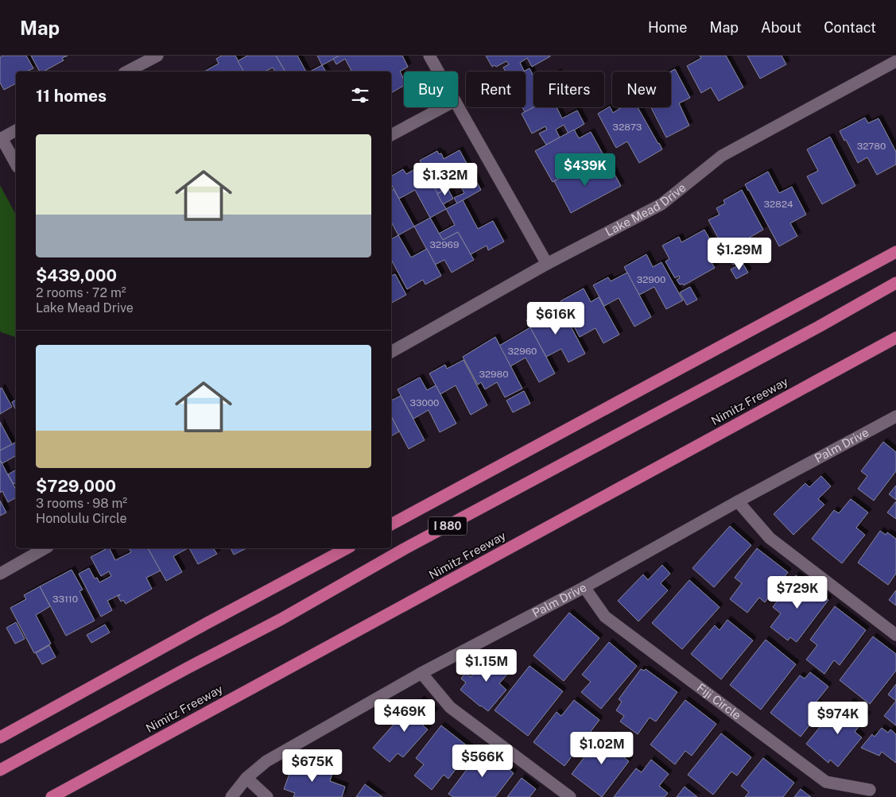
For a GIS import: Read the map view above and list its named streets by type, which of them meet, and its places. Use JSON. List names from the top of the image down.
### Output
{
  "streets": {
    "highway": ["Nimitz Freeway", "I 880"],
    "street": ["Lake Mead Drive", "Palm Drive", "Fiji Circle"]
  },
  "crossings": [
    ["Palm Drive", "Fiji Circle"]
  ],
  "house_numbers": [
    "32873",
    "32780",
    "32824",
    "32969",
    "32900",
    "32960",
    "32980",
    "33000",
    "33110"
  ],
  "page": {
    "header": "Map",
    "nav": [
      "Home",
      "Map",
      "About",
      "Contact"
    ],
    "chip": [
      "Buy",
      "Rent",
      "Filters",
      "New"
    ],
    "heading": "11 homes",
    "list": [
      {
        "name": "$439,000",
        "note": "2 rooms · 72 m² · Lake Mead Drive"
      },
      {
        "name": "$729,000",
        "note": "3 rooms · 98 m² · Honolulu Circle"
      }
    ],
    "price": [
      "$439K",
      "$1.32M",
      "$1.29M",
      "$616K",
      "$729K",
      "$1.15M",
      "$469K",
      "$974K",
      "$1.02M",
      "$566K",
      "$675K"
    ]
  }
}
